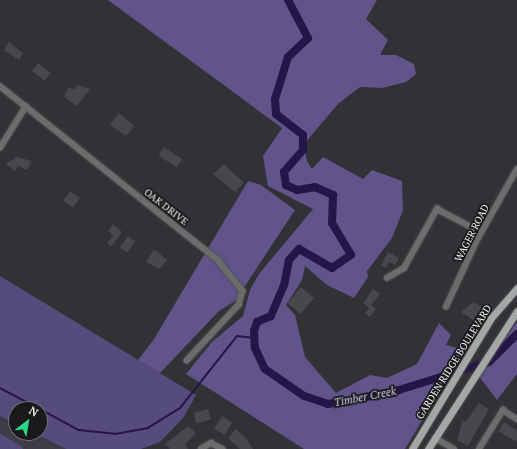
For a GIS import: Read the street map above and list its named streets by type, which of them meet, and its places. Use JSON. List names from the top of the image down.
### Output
{
  "streets": {
    "main road": ["GARDEN RIDGE BOULEVARD"],
    "street": ["OAK DRIVE", "WAGER ROAD"]
  },
  "water": ["Timber Creek"],
  "north": "top right"
}
